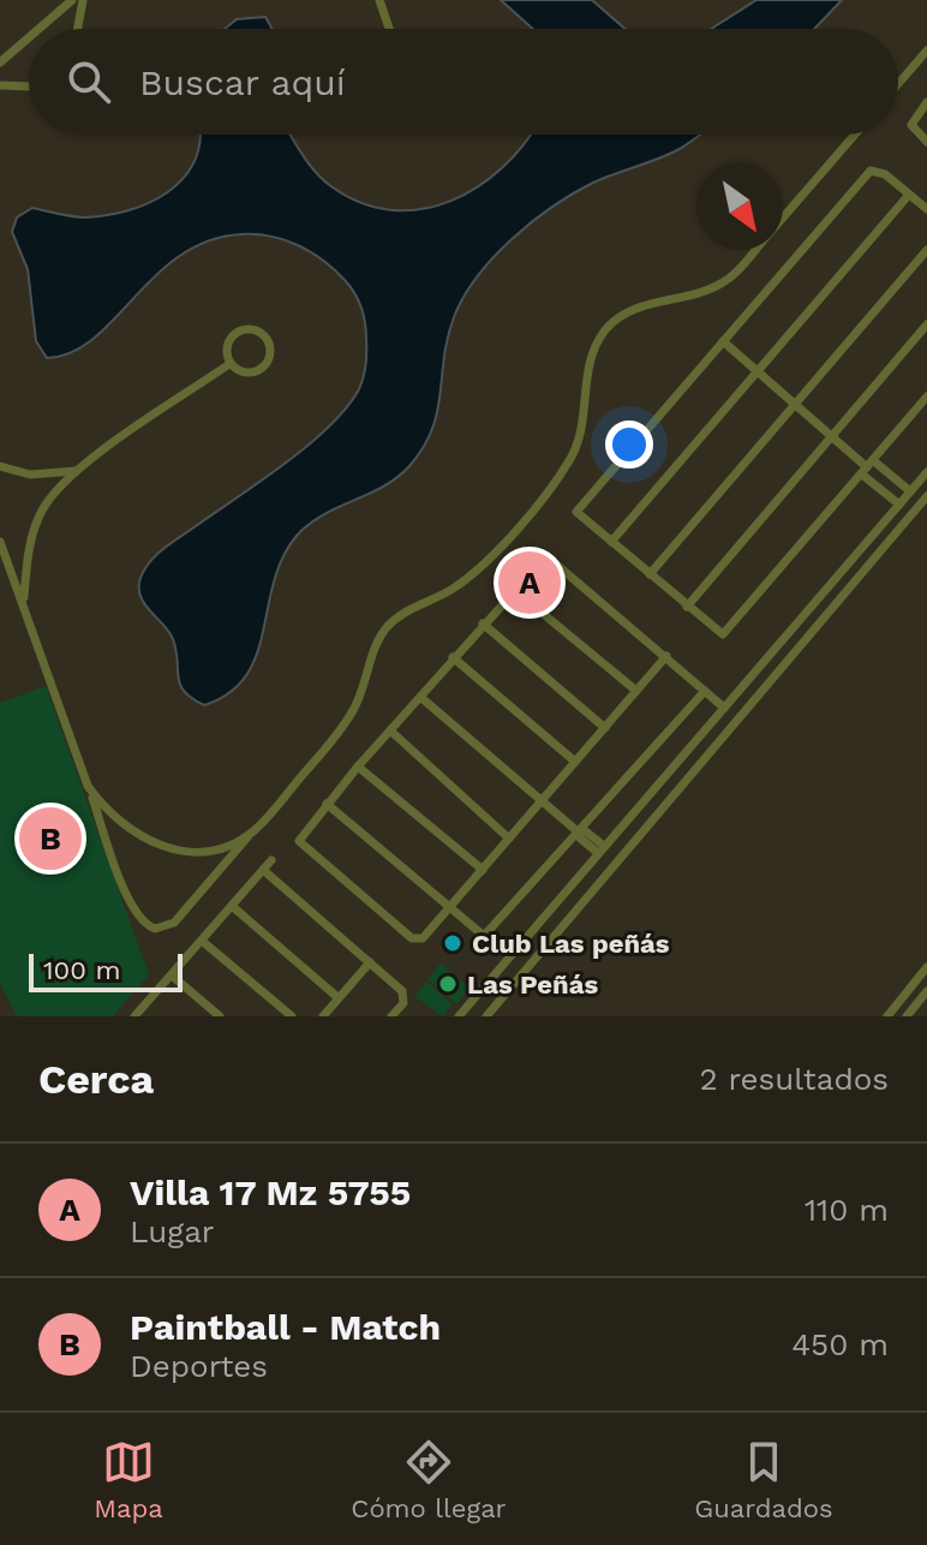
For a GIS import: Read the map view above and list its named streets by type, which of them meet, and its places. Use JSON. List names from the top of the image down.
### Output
{
  "places": ["Club Las peñás", "Las Peñás"],
  "scale_bar": "100 m",
  "north": "bottom right",
  "page": {
    "search": "Buscar aquí",
    "pins": ["A", "B"],
    "scale": "100 m",
    "heading": ["Cerca", "2 resultados"],
    "list": [
      {
        "mark": "A",
        "name": "Villa 17 Mz 5755",
        "note": "Lugar",
        "value": "110 m"
      },
      {
        "mark": "B",
        "name": "Paintball - Match",
        "note": "Deportes",
        "value": "450 m"
      }
    ],
    "nav": ["Mapa", "Cómo llegar", "Guardados"]
  }
}
